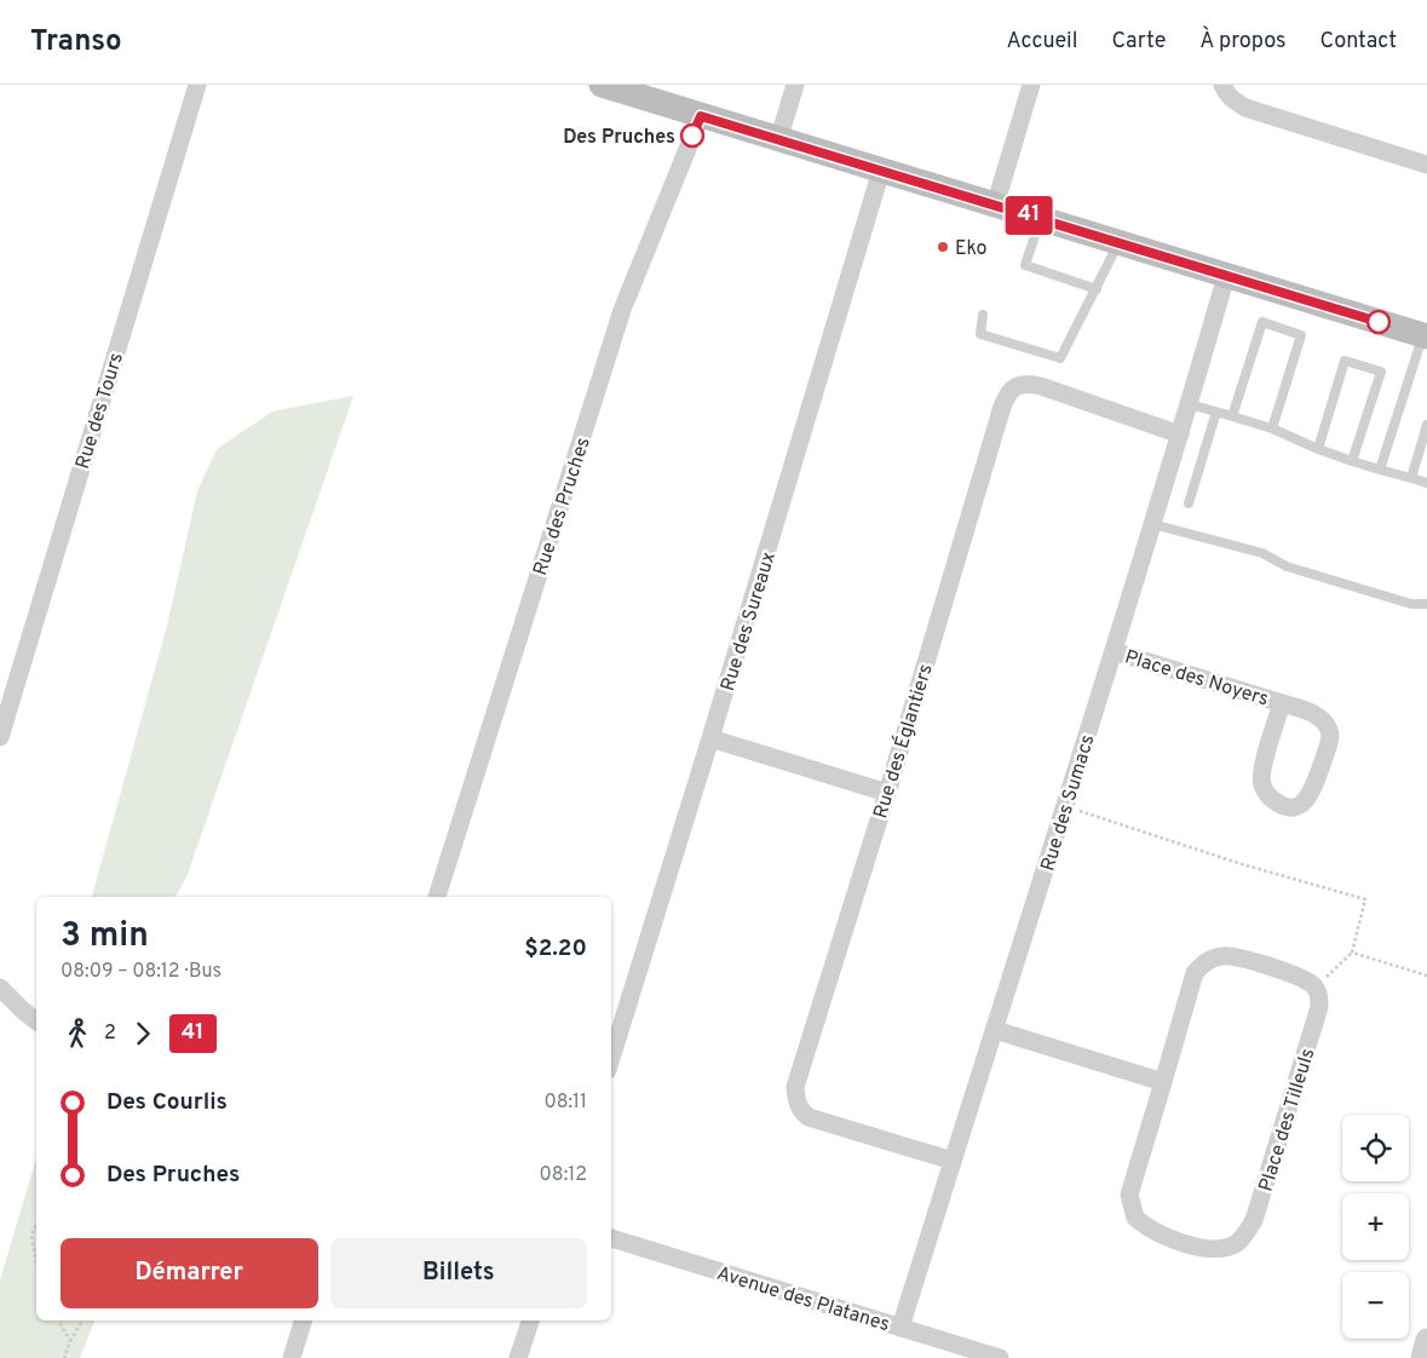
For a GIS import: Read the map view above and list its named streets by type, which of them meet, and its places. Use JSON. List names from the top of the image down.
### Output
{
  "streets": {
    "street": [
      "Rue des Tours",
      "Rue des Pruches",
      "Rue des Sureaux",
      "Place des Noyers",
      "Rue des Églantiers",
      "Rue des Sumacs",
      "Place des Tilleuls",
      "Avenue des Platanes"
    ]
  },
  "crossings": [
    ["Place des Noyers", "Rue des Sumacs"],
    ["Rue des Églantiers", "Rue des Sumacs"],
    ["Rue des Sumacs", "Avenue des Platanes"]
  ],
  "places": ["Des Pruches", "Eko"],
  "lines": ["bus line 41"],
  "page": {
    "header": "Transo",
    "nav": [
      "Accueil",
      "Carte",
      "À propos",
      "Contact"
    ],
    "on_map": "41",
    "heading": ["3 min", "08:09 – 08:12 · Bus", "$2.20"],
    "legs": ["2", "41"],
    "list": [
      {
        "name": "Des Courlis",
        "value": "08:11"
      },
      {
        "name": "Des Pruches",
        "value": "08:12"
      }
    ],
    "map_buttons": ["+", "−"],
    "buttons": ["Démarrer", "Billets"]
  }
}
